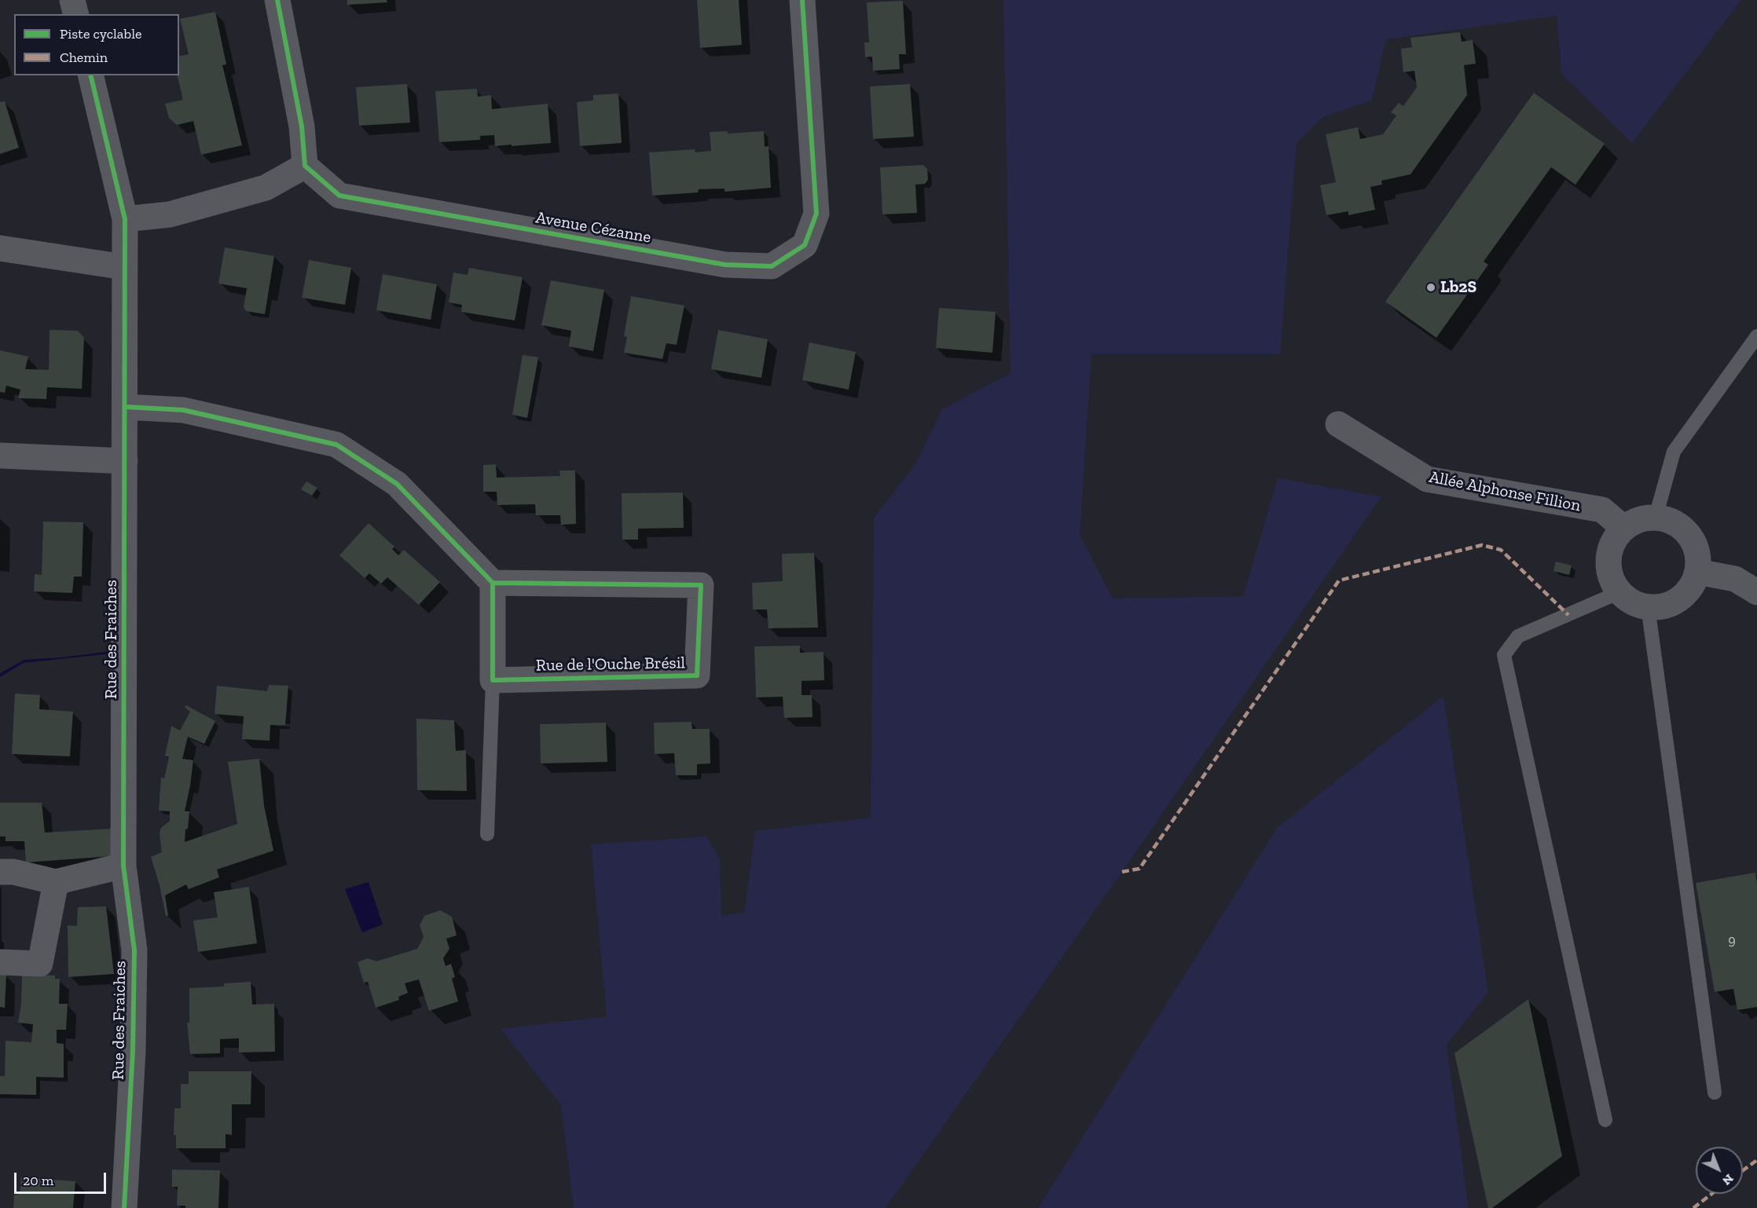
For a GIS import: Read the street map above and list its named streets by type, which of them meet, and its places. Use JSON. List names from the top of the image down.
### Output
{
  "streets": {
    "street": [
      "Avenue Cézanne",
      "Allée Alphonse Fillion",
      "Rue des Fraiches",
      "Rue de l'Ouche Brésil"
    ]
  },
  "places": ["Lb2S"],
  "house_numbers": ["9"],
  "legend": ["Piste cyclable", "Chemin"],
  "scale_bar": "20 m",
  "north": "bottom right"
}
